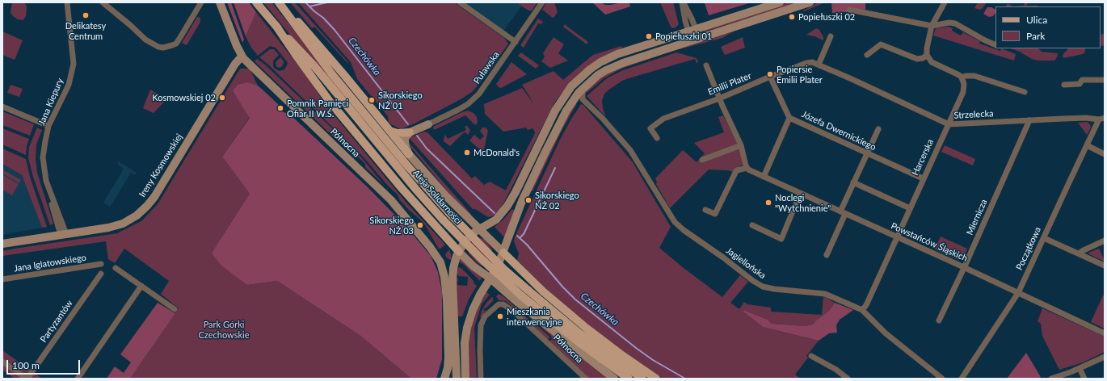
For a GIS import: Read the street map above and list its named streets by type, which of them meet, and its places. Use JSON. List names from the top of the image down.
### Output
{
  "streets": {
    "main road": ["Północna", "Ireny Kosmowskiej", "Aleja Solidarności"],
    "street": [
      "Puławska",
      "Emilii Plater",
      "Jana Kiepury",
      "Strzelecka",
      "Józefa Dwernickiego",
      "Harcerska",
      "Miernicza",
      "Powstańców Śląskich",
      "Początkowa",
      "Jana Iglatowskiego",
      "Jagiellońska",
      "Partyzantów"
    ]
  },
  "crossings": [
    ["Emilii Plater", "Strzelecka"],
    ["Emilii Plater", "Józefa Dwernickiego"],
    ["Jana Kiepury", "Ireny Kosmowskiej"],
    ["Strzelecka", "Harcerska"],
    ["Strzelecka", "Miernicza"],
    ["Strzelecka", "Początkowa"],
    ["Józefa Dwernickiego", "Harcerska"],
    ["Północna", "Ireny Kosmowskiej"],
    ["Harcerska", "Powstańców Śląskich"],
    ["Harcerska", "Jagiellońska"],
    ["Miernicza", "Powstańców Śląskich"],
    ["Powstańców Śląskich", "Początkowa"]
  ],
  "water": ["Czechówka"],
  "parks": ["Park Górki Czechowskie"],
  "places": [
    "Delikatesy Centrum",
    "Popiełuszki 02",
    "Popiełuszki 01",
    "Popiersie Emilii Plater",
    "Kosmowskiej 02",
    "Sikorskiego NŻ 01",
    "Pomnik Pamięci Ofiar II W.Ś.",
    "McDonald's",
    "Sikorskiego NŻ 02",
    "Noclegi \"Wytchnienie\"",
    "Sikorskiego NŻ 03",
    "Mieszkania interwencyjne"
  ],
  "legend": ["Ulica", "Park"],
  "scale_bar": "100 m"
}
